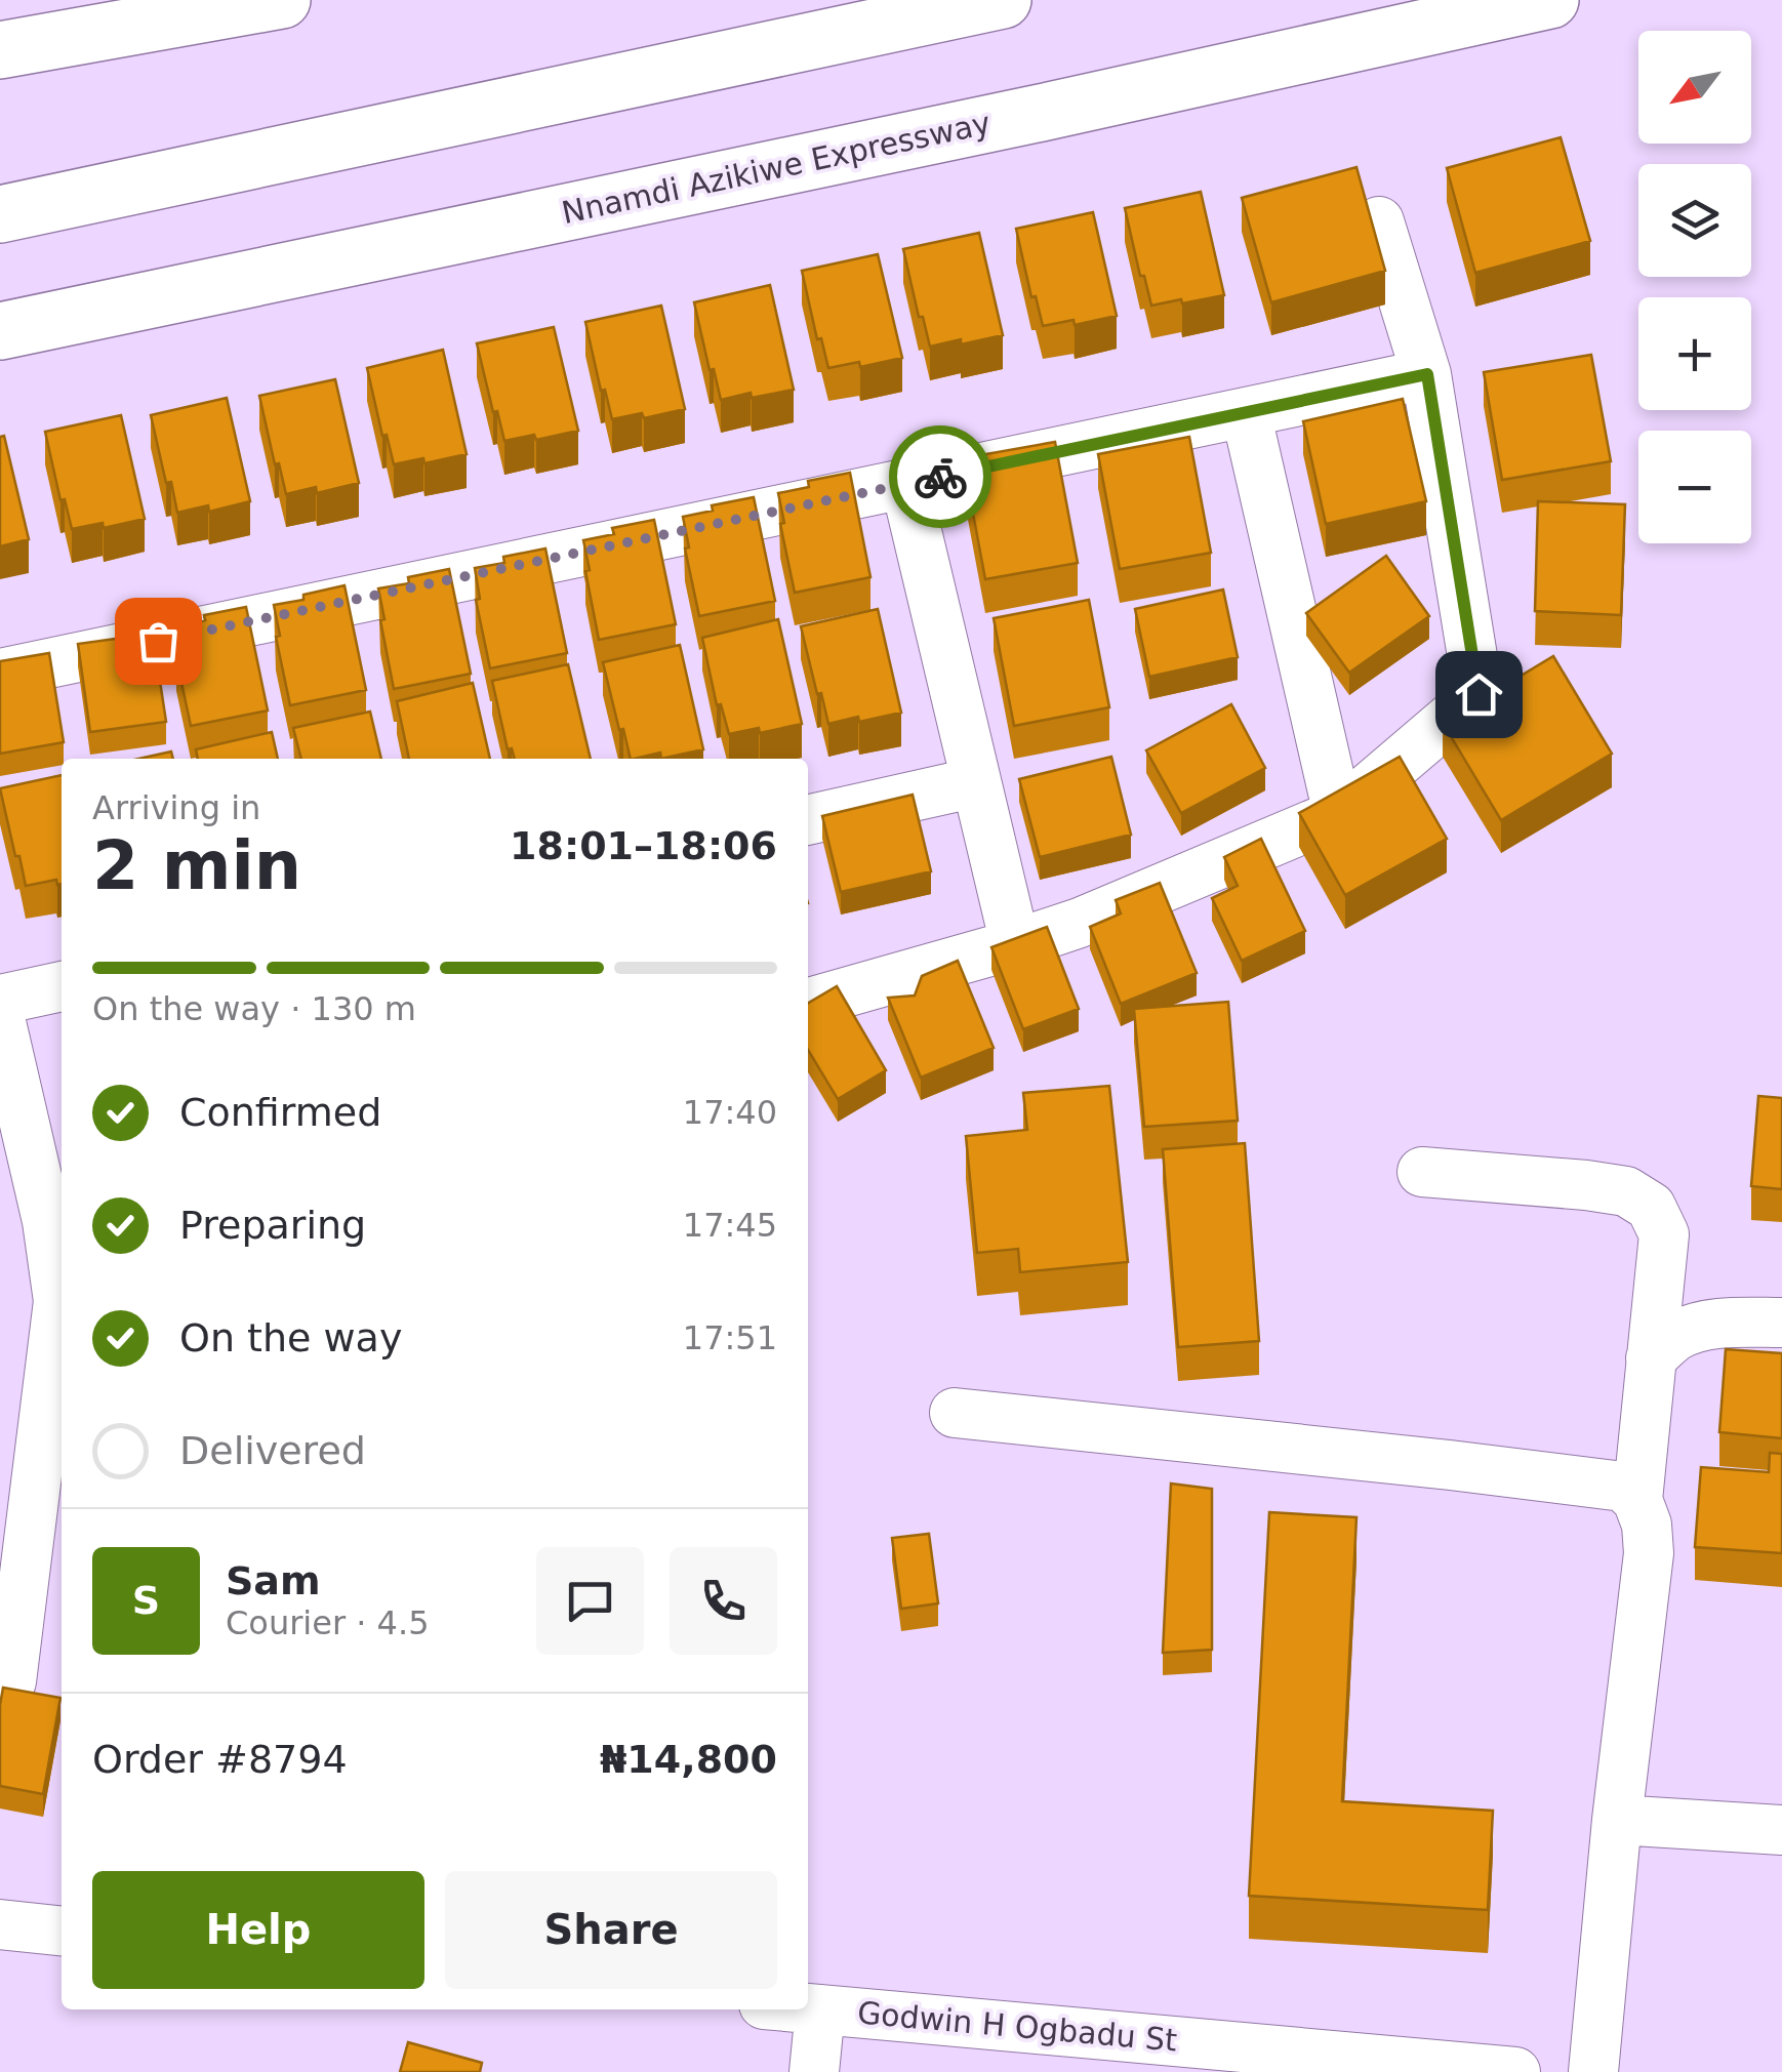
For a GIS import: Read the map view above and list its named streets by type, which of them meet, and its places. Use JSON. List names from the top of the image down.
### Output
{
  "streets": {
    "highway": ["Nnamdi Azikiwe Expressway"],
    "street": ["Godwin H Ogbadu St"]
  },
  "north": "bottom left",
  "page": {
    "map_buttons": ["+", "−"],
    "heading": ["2 min", "Arriving in", "18:01–18:06"],
    "panel": [
      "Sam",
      "Courier · 4.5",
      "Order #8794",
      "₦14,800"
    ],
    "bar": "On the way · 130 m",
    "list": [
      ["Confirmed", "17:40"],
      ["Preparing", "17:45"],
      ["On the way", "17:51"],
      "Delivered"
    ],
    "round": "S",
    "buttons": ["Help", "Share"]
  }
}
